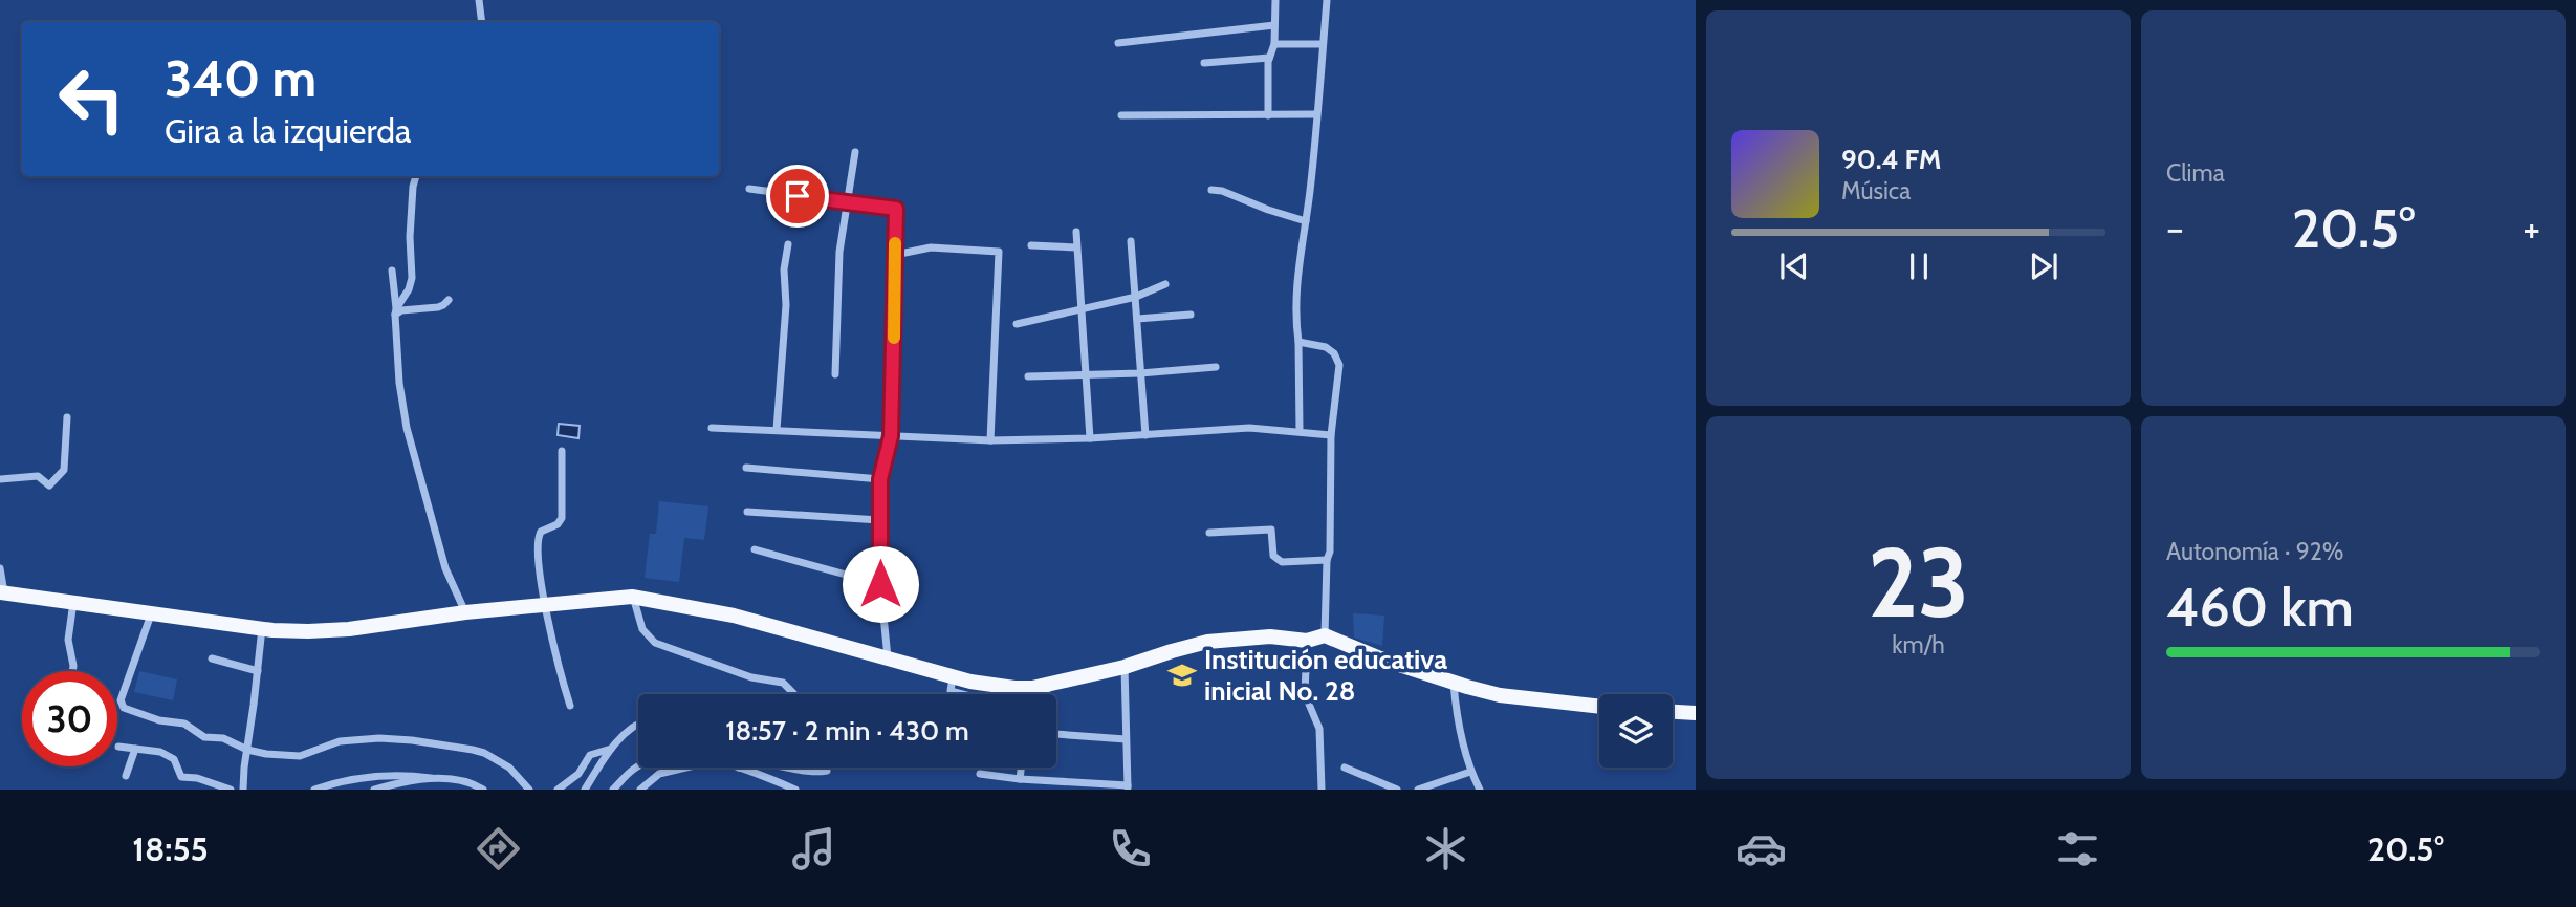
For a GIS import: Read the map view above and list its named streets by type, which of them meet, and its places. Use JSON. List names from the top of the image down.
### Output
{
  "places": {
    "school or university": ["Institución educativa inicial No. 28"]
  },
  "page": {
    "tile": [
      "Clima",
      ["23", "km/h"],
      ["Autonomía · 92%", "460 km"]
    ],
    "turn": ["340 m", "Gira a la izquierda"],
    "song": ["90.4 FM", "Música"],
    "heat": ["−", "20.5°", "+"],
    "limit": "30",
    "trip": "18:57 · 2 min · 430 m",
    "tabs": ["18:55", "20.5°"]
  }
}
